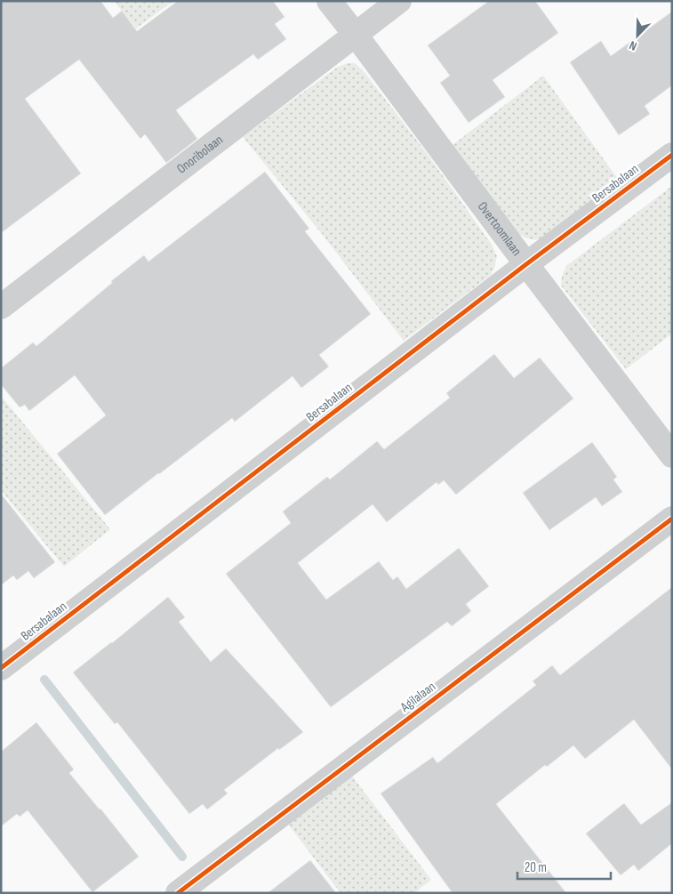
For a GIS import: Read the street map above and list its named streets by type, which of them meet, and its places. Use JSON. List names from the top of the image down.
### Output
{
  "streets": {
    "street": [
      "Onoribolaan",
      "Bersabalaan",
      "Overtoomlaan",
      "Agilalaan"
    ]
  },
  "crossings": [
    ["Onoribolaan", "Overtoomlaan"],
    ["Bersabalaan", "Overtoomlaan"]
  ],
  "scale_bar": "20 m",
  "north": "bottom left"
}
